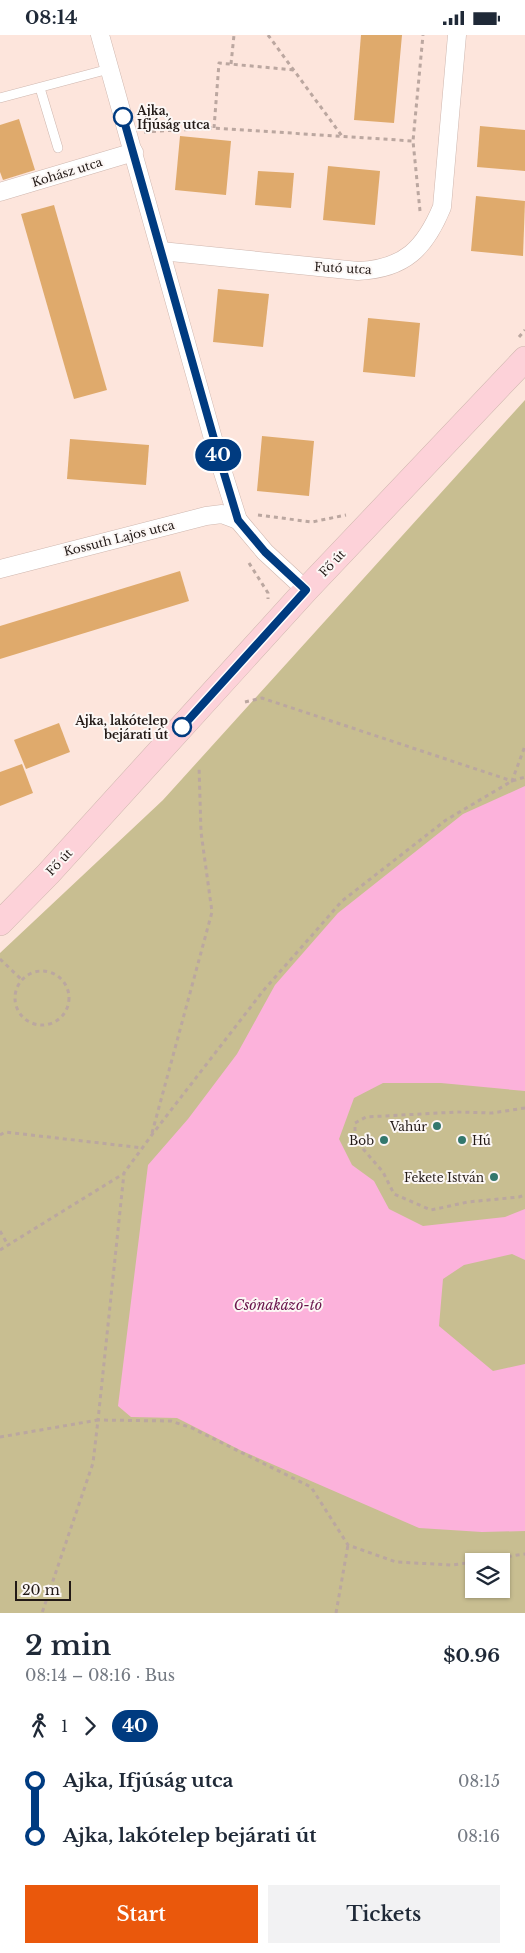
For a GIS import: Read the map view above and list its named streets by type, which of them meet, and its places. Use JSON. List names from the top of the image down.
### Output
{
  "streets": {
    "main road": ["Fő út"],
    "street": ["Kohász utca", "Futó utca", "Kossuth Lajos utca"]
  },
  "water": ["Csónakázó-tó"],
  "places": [
    "Ajka, Ifjúság utca",
    "Ajka, lakótelep bejárati út",
    "Vahúr",
    "Bob",
    "Hú",
    "Fekete István"
  ],
  "lines": ["bus line 40"],
  "scale_bar": "20 m",
  "page": {
    "status": "08:14",
    "on_map": "40",
    "scale": "20 m",
    "heading": ["2 min", "08:14 – 08:16 · Bus", "$0.96"],
    "legs": ["1", "40"],
    "list": [
      {
        "name": "Ajka, Ifjúság utca",
        "value": "08:15"
      },
      {
        "name": "Ajka, lakótelep bejárati út",
        "value": "08:16"
      }
    ],
    "buttons": ["Start", "Tickets"]
  }
}
